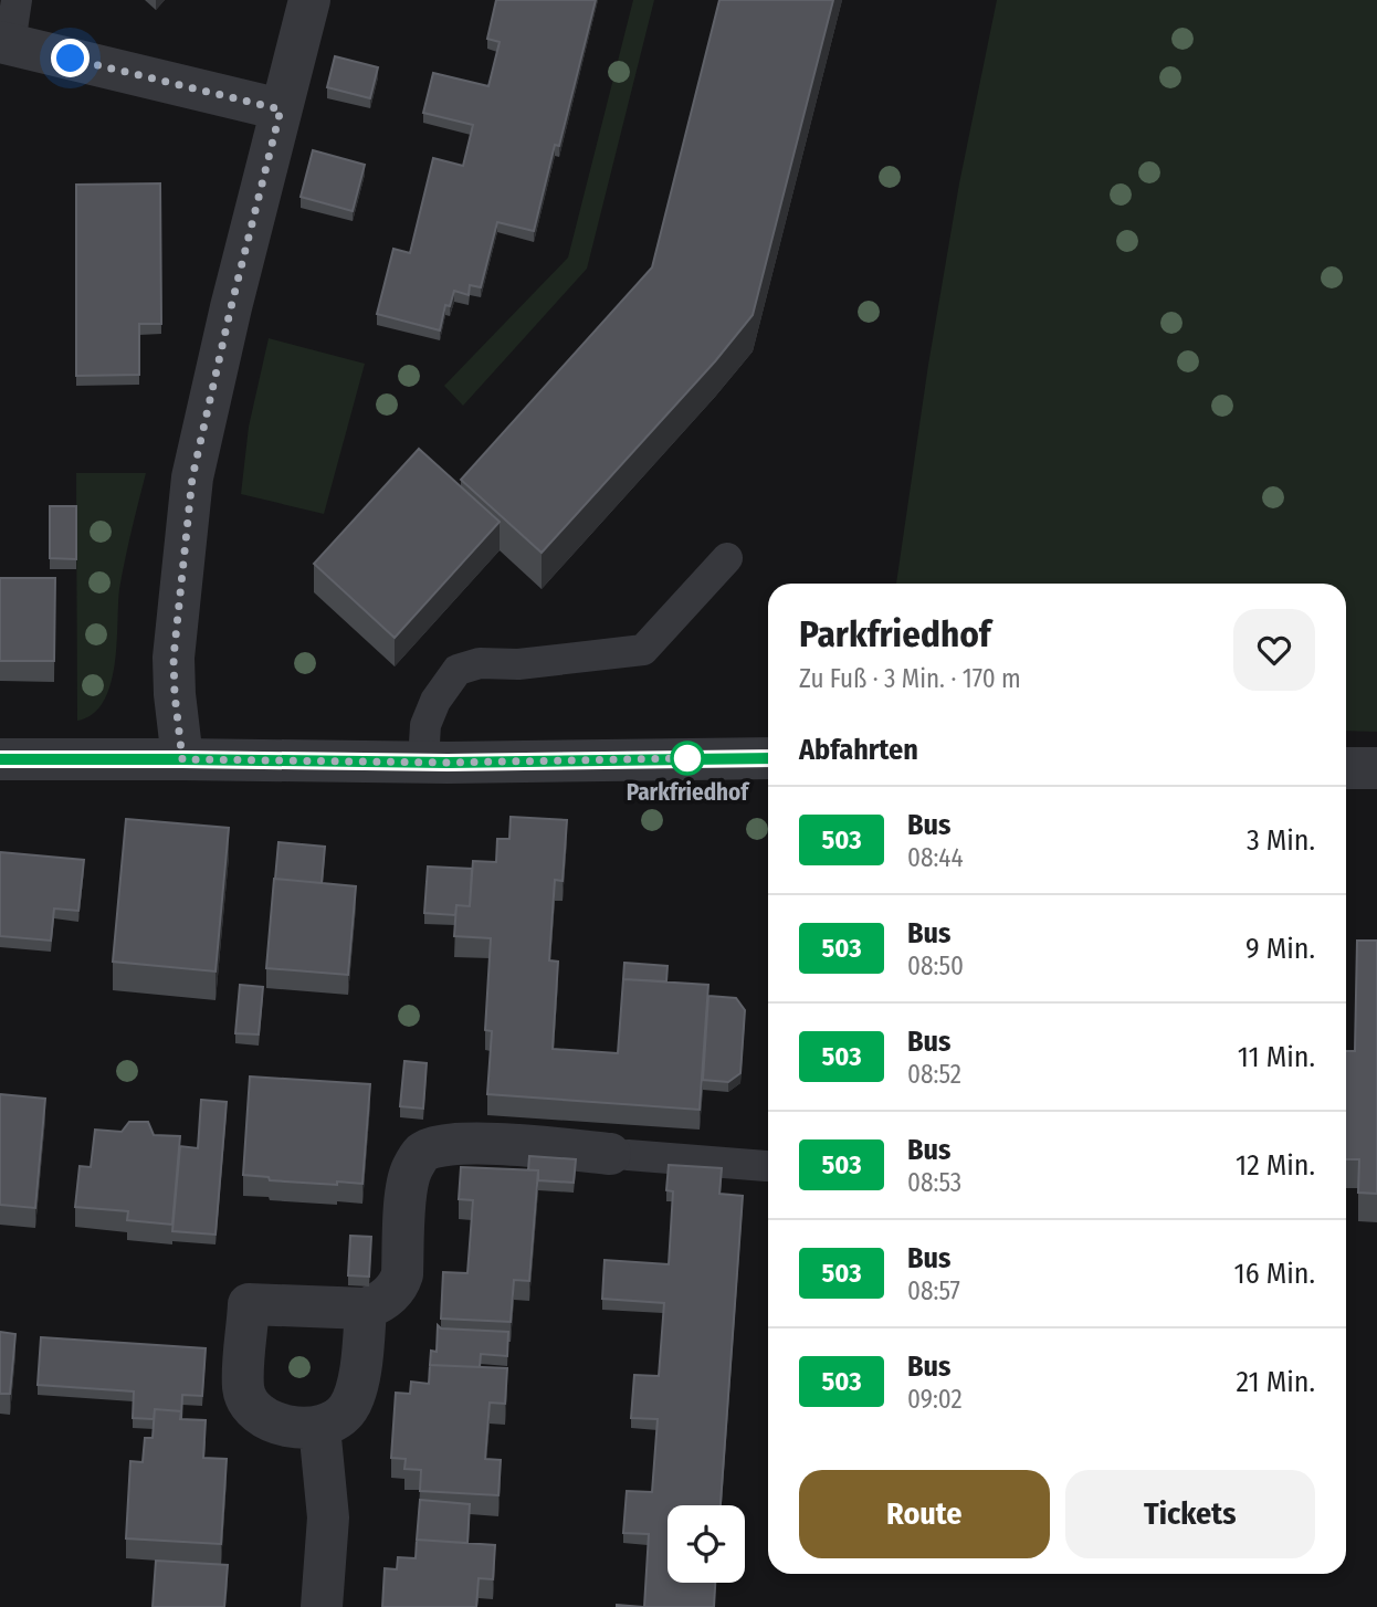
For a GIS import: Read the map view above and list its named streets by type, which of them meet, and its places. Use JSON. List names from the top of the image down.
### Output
{
  "places": ["Parkfriedhof"],
  "lines": ["bus line 503"],
  "page": {
    "heading": [
      ["Parkfriedhof", "Zu Fuß · 3 Min. · 170 m"],
      "Abfahrten"
    ],
    "list": [
      {
        "mark": "503",
        "name": "Bus",
        "note": "08:44",
        "value": "3 Min."
      },
      {
        "mark": "503",
        "name": "Bus",
        "note": "08:50",
        "value": "9 Min."
      },
      {
        "mark": "503",
        "name": "Bus",
        "note": "08:52",
        "value": "11 Min."
      },
      {
        "mark": "503",
        "name": "Bus",
        "note": "08:53",
        "value": "12 Min."
      },
      {
        "mark": "503",
        "name": "Bus",
        "note": "08:57",
        "value": "16 Min."
      },
      {
        "mark": "503",
        "name": "Bus",
        "note": "09:02",
        "value": "21 Min."
      }
    ],
    "buttons": ["Route", "Tickets"]
  }
}
